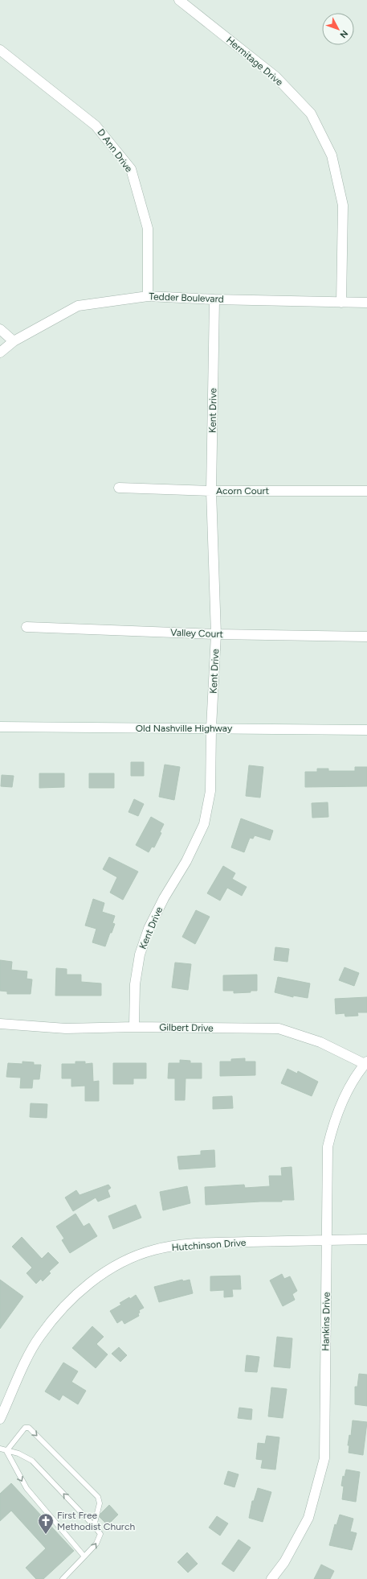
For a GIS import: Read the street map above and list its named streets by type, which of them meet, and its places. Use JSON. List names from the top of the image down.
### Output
{
  "streets": {
    "street": [
      "Hermitage Drive",
      "D Ann Drive",
      "Tedder Boulevard",
      "Kent Drive",
      "Acorn Court",
      "Valley Court",
      "Old Nashville Highway",
      "Gilbert Drive",
      "Hutchinson Drive",
      "Hankins Drive"
    ]
  },
  "crossings": [
    ["Hermitage Drive", "Tedder Boulevard"],
    ["D Ann Drive", "Tedder Boulevard"],
    ["Tedder Boulevard", "Kent Drive"],
    ["Kent Drive", "Acorn Court"],
    ["Kent Drive", "Valley Court"],
    ["Kent Drive", "Old Nashville Highway"],
    ["Kent Drive", "Gilbert Drive"],
    ["Gilbert Drive", "Hankins Drive"],
    ["Hutchinson Drive", "Hankins Drive"]
  ],
  "places": {
    "church": ["First Free Methodist Church"]
  },
  "north": "bottom right"
}
